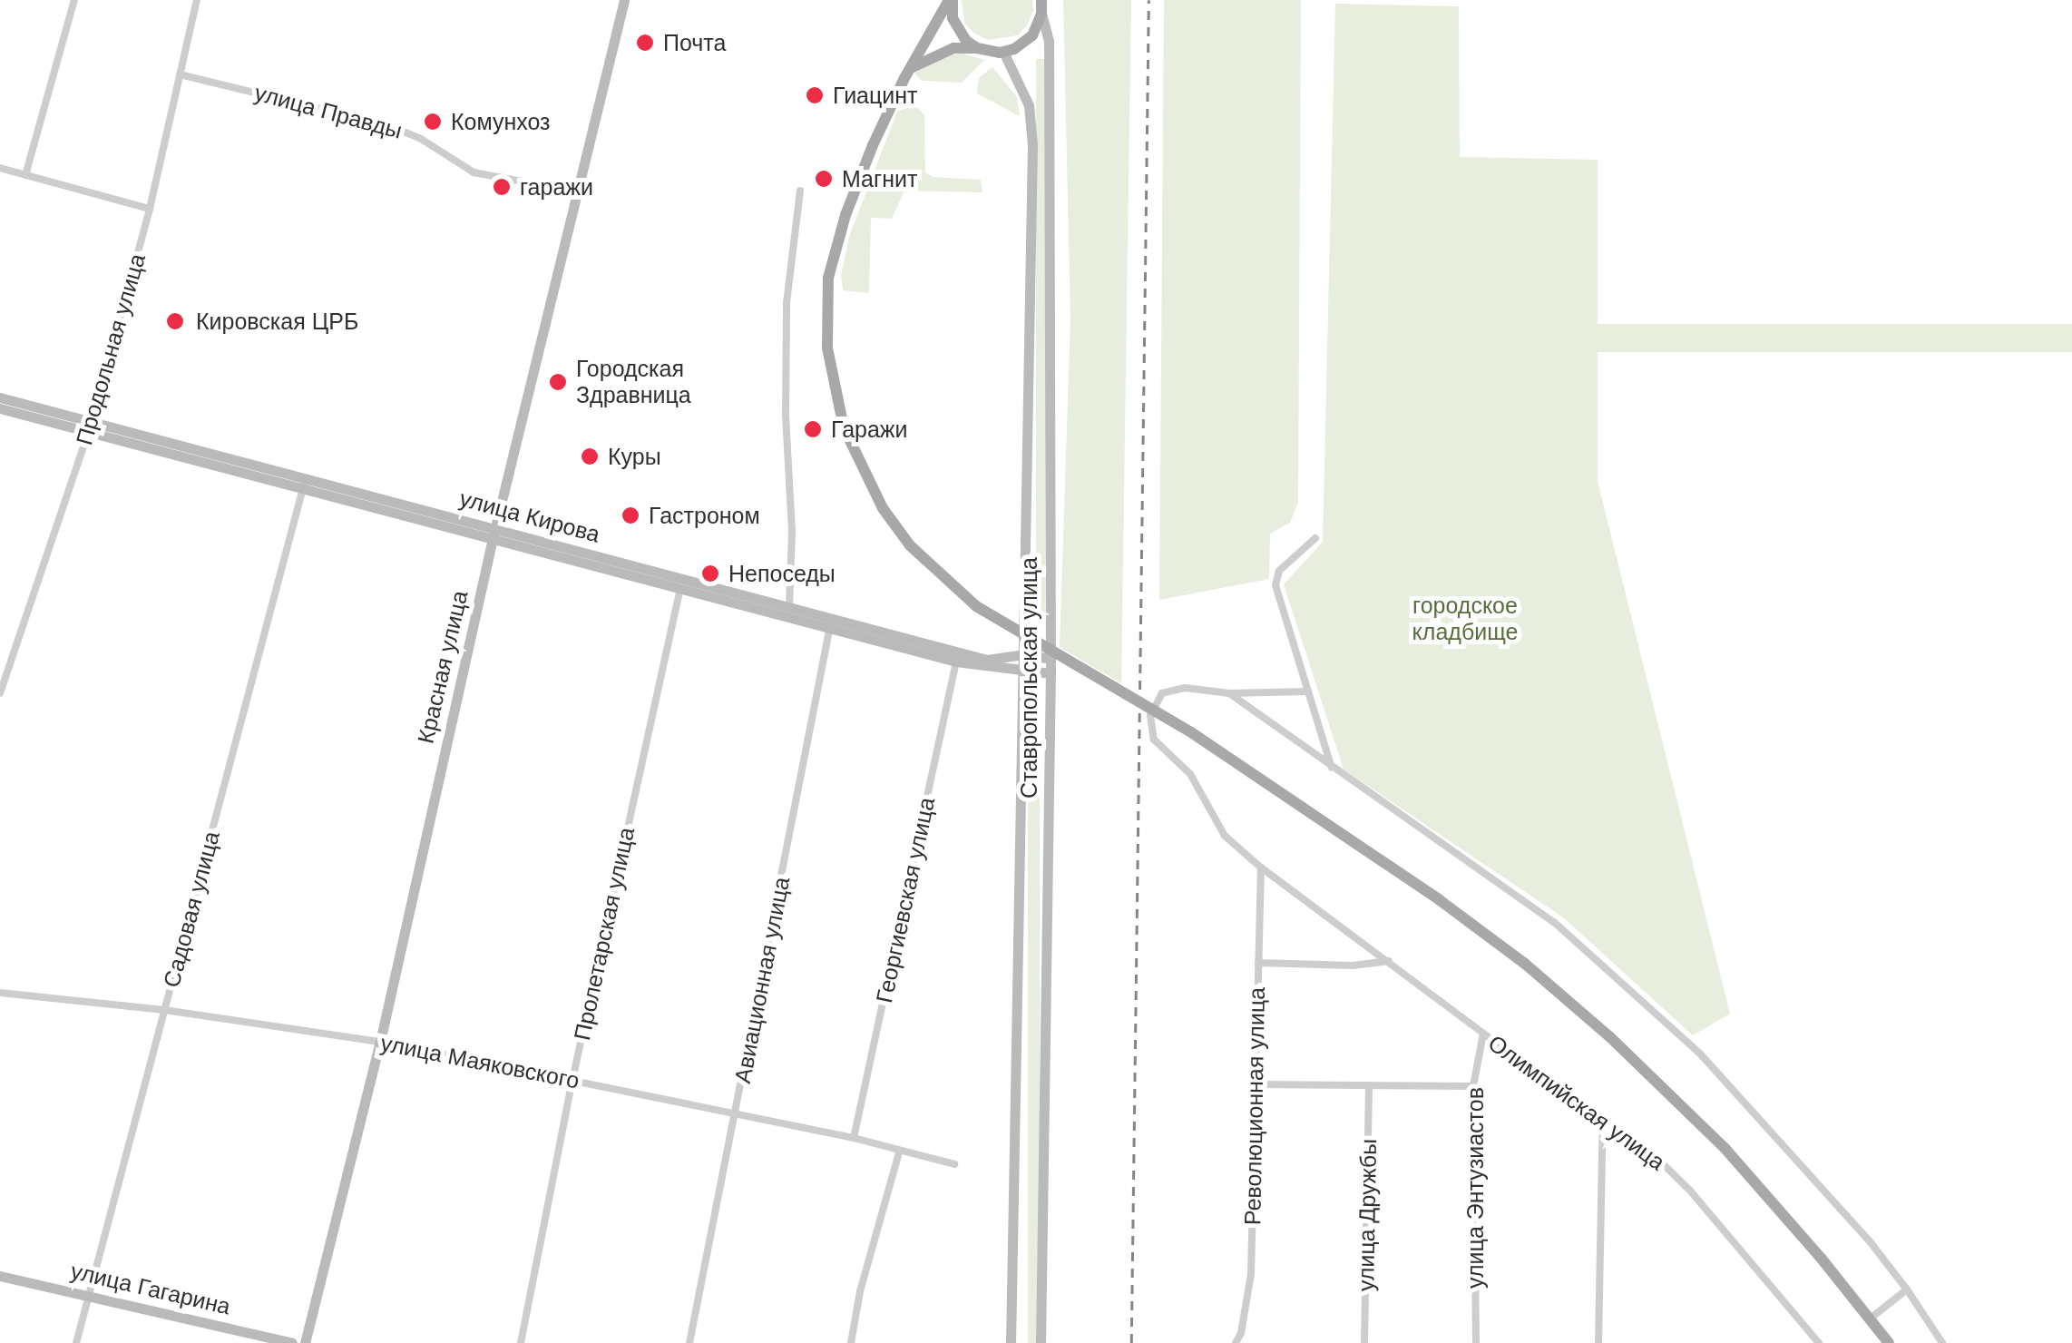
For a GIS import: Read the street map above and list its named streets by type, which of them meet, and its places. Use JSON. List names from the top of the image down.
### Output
{
  "streets": {
    "street": [
      "улица Правды",
      "Продольная улица",
      "улица Кирова",
      "Красная улица",
      "Ставропольская улица",
      "Георгиевская улица",
      "Садовая улица",
      "Пролетарская улица",
      "Авиационная улица",
      "улица Маяковского",
      "Олимпийская улица",
      "Революционная улица",
      "улица Энтузиастов",
      "улица Дружбы",
      "улица Гагарина"
    ]
  },
  "crossings": [
    ["улица Правды", "Продольная улица"],
    ["улица Правды", "Красная улица"],
    ["Продольная улица", "улица Кирова"],
    ["улица Кирова", "Красная улица"],
    ["улица Кирова", "Ставропольская улица"],
    ["улица Кирова", "Георгиевская улица"],
    ["улица Кирова", "Садовая улица"],
    ["улица Кирова", "Пролетарская улица"],
    ["улица Кирова", "Авиационная улица"],
    ["Красная улица", "улица Маяковского"],
    ["Георгиевская улица", "улица Маяковского"],
    ["Садовая улица", "улица Маяковского"],
    ["Садовая улица", "улица Гагарина"],
    ["Пролетарская улица", "улица Маяковского"],
    ["Авиационная улица", "улица Маяковского"],
    ["Олимпийская улица", "Революционная улица"],
    ["Олимпийская улица", "улица Энтузиастов"]
  ],
  "parks": ["городское кладбище"],
  "places": [
    "Почта",
    "Гиацинт",
    "Комунхоз",
    "Магнит",
    "гаражи",
    "Кировская ЦРБ",
    "Городская Здравница",
    "Гаражи",
    "Куры",
    "Гастроном",
    "Непоседы"
  ]
}
